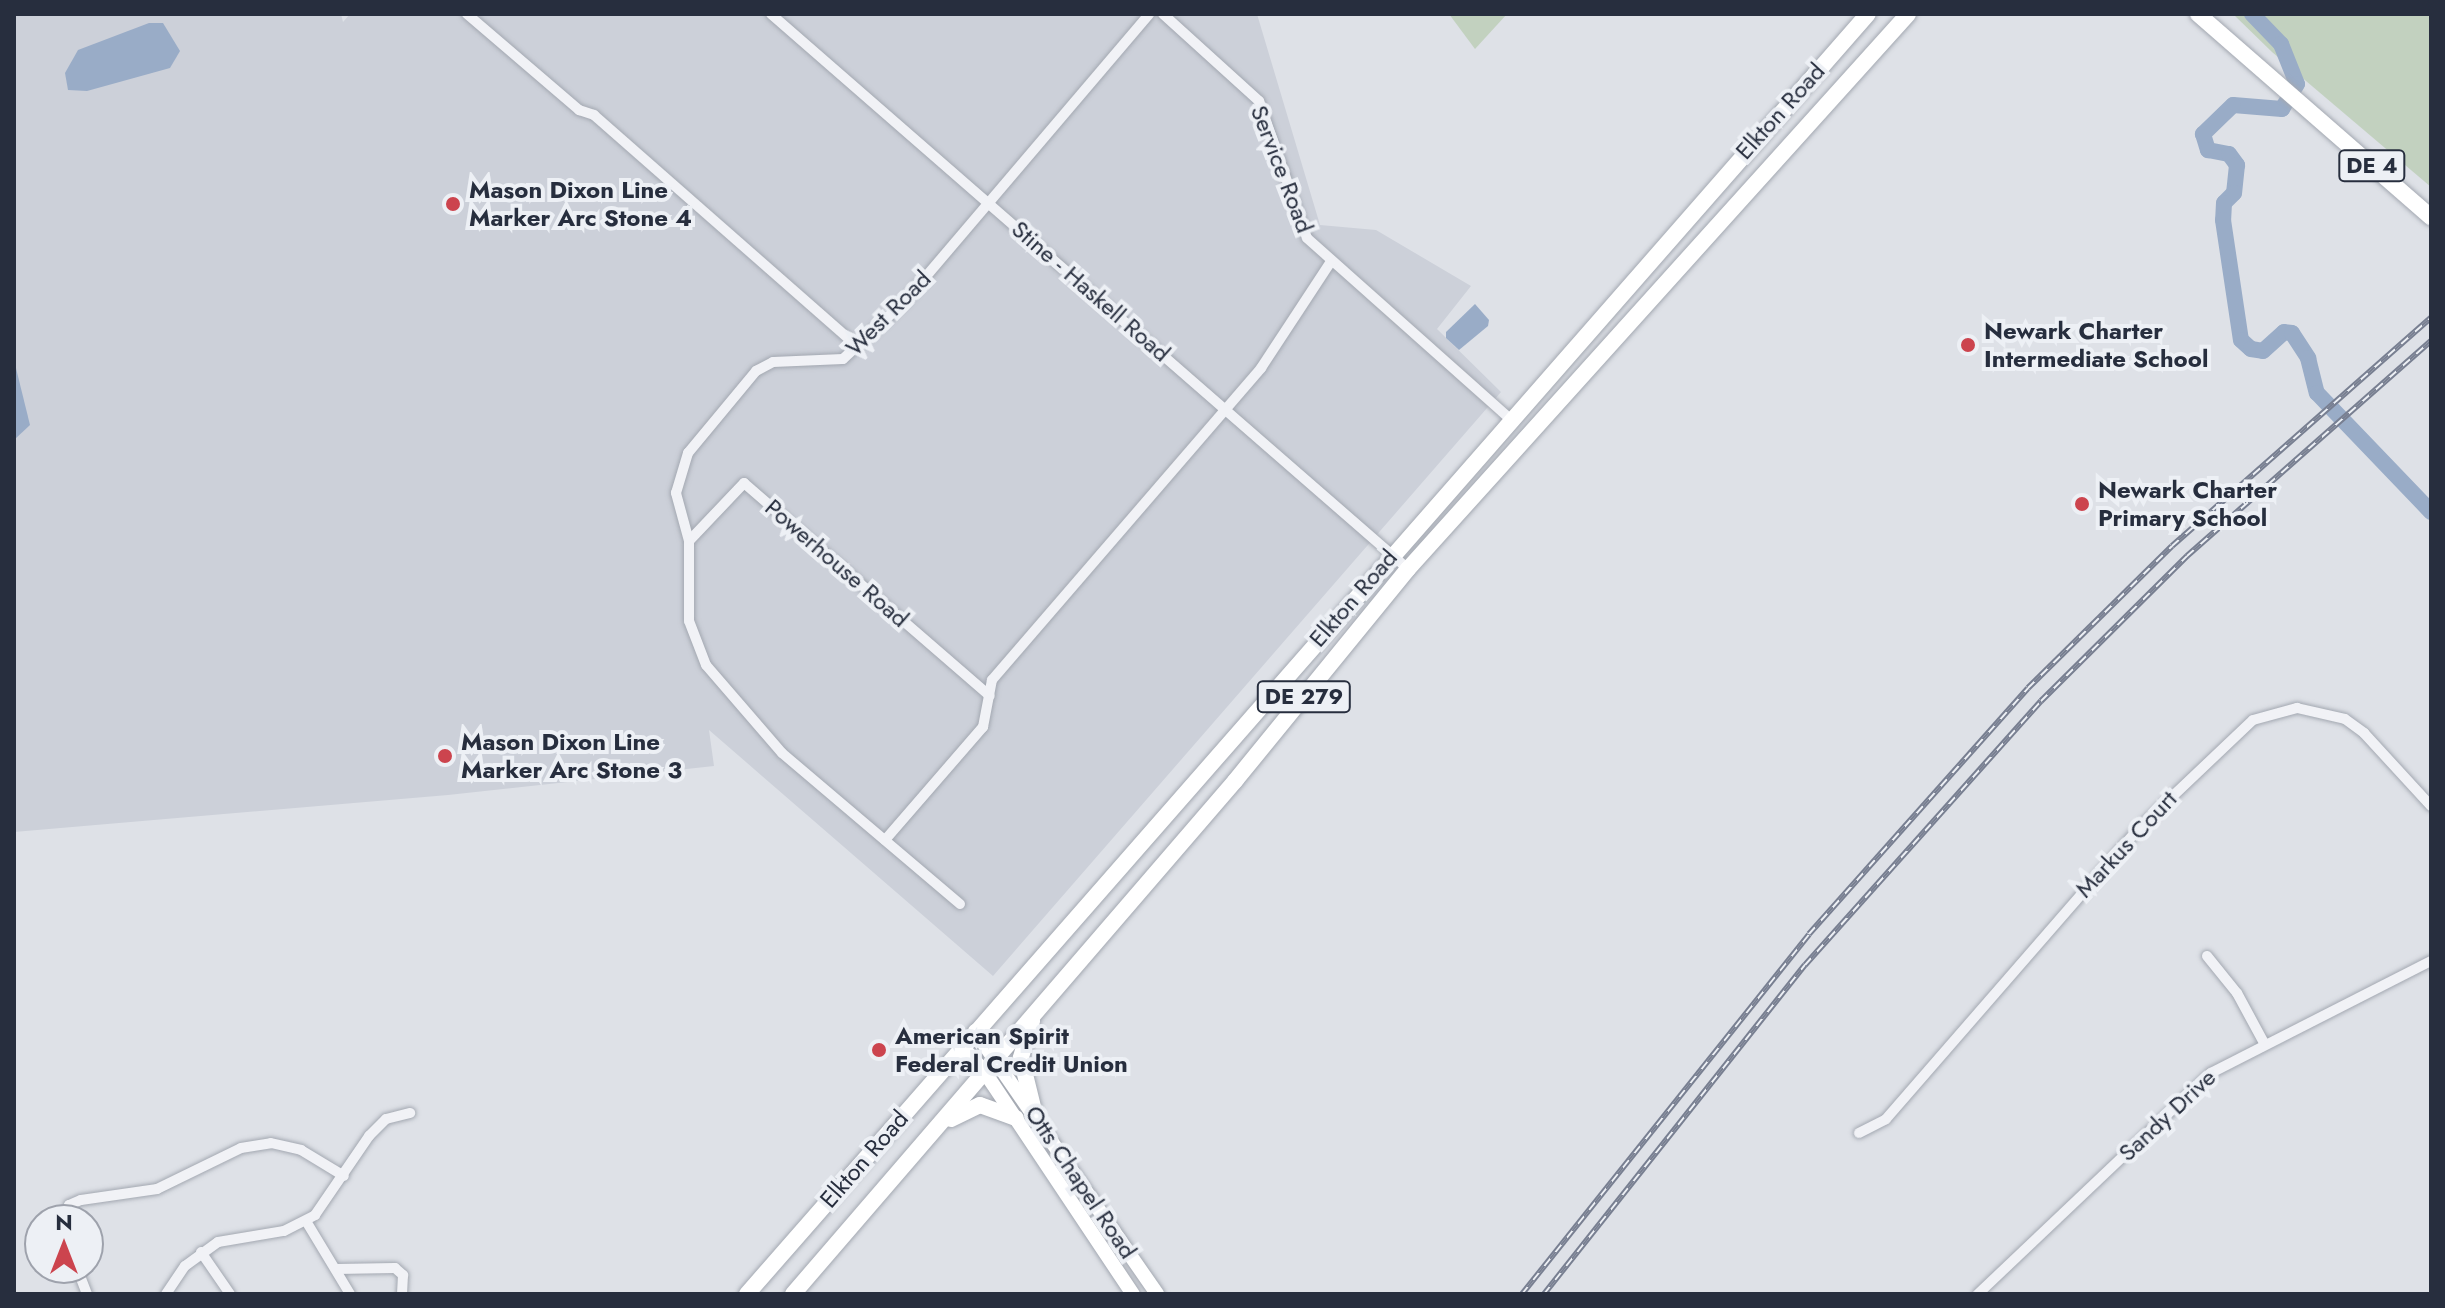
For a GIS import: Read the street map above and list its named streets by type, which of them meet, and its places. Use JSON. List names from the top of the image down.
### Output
{
  "streets": {
    "main road": [
      "Elkton Road",
      "DE 4",
      "DE 279",
      "Otts Chapel Road"
    ],
    "street": [
      "Service Road",
      "Stine - Haskell Road",
      "West Road",
      "Powerhouse Road",
      "Markus Court",
      "Sandy Drive"
    ]
  },
  "crossings": [
    ["Elkton Road", "Service Road"],
    ["Elkton Road", "Stine - Haskell Road"],
    ["Elkton Road", "Otts Chapel Road"],
    ["Stine - Haskell Road", "West Road"],
    ["West Road", "Powerhouse Road"]
  ],
  "places": [
    "Mason Dixon Line Marker Arc Stone 4",
    "Newark Charter Intermediate School",
    "Newark Charter Primary School",
    "Mason Dixon Line Marker Arc Stone 3",
    "American Spirit Federal Credit Union"
  ],
  "north": "top"
}
